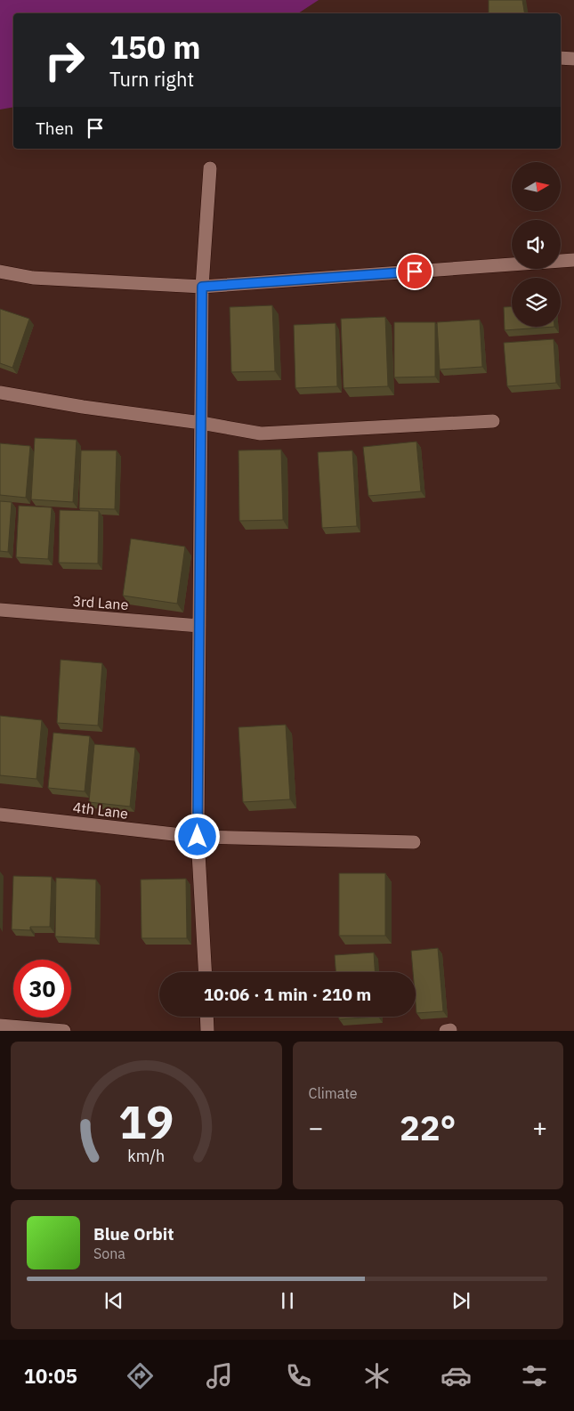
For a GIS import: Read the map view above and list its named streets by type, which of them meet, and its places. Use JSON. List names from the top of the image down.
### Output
{
  "streets": {
    "street": ["3rd Lane", "4th Lane"]
  },
  "north": "right",
  "page": {
    "turn": ["150 m", "Turn right"],
    "then": "Then",
    "limit": "30",
    "trip": "10:06 · 1 min · 210 m",
    "tile": "Climate",
    "heat": ["−", "22°", "+"],
    "song": ["Blue Orbit", "Sona"],
    "tabs": "10:05",
    "gauge": ["19", "km/h"]
  }
}
